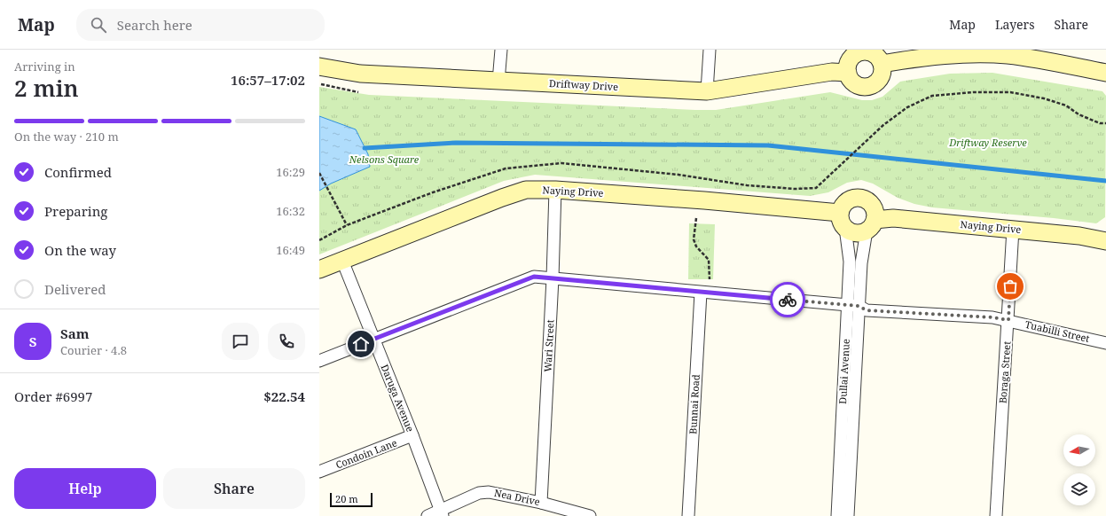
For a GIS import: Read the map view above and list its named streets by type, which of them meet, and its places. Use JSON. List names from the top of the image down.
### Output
{
  "streets": {
    "street": [
      "Driftway Drive",
      "Naying Drive",
      "Tuabilli Street",
      "Wari Street",
      "Dullai Avenue",
      "Boraga Street",
      "Daruga Avenue",
      "Bunnai Road",
      "Condoin Lane",
      "Nea Drive"
    ]
  },
  "crossings": [
    ["Naying Drive", "Wari Street"],
    ["Naying Drive", "Dullai Avenue"],
    ["Naying Drive", "Boraga Street"],
    ["Naying Drive", "Daruga Avenue"],
    ["Tuabilli Street", "Boraga Street"],
    ["Wari Street", "Nea Drive"],
    ["Daruga Avenue", "Condoin Lane"],
    ["Daruga Avenue", "Nea Drive"]
  ],
  "parks": ["Driftway Reserve", "Nelsons Square"],
  "scale_bar": "20 m",
  "north": "left",
  "page": {
    "header": "Map",
    "search": "Search here",
    "nav": ["Map", "Layers", "Share"],
    "heading": ["2 min", "Arriving in", "16:57–17:02"],
    "panel": [
      "Sam",
      "Courier · 4.8",
      "Order #6997",
      "$22.54"
    ],
    "bar": "On the way · 210 m",
    "list": [
      ["Confirmed", "16:29"],
      ["Preparing", "16:32"],
      ["On the way", "16:49"],
      "Delivered"
    ],
    "round": "S",
    "buttons": ["Help", "Share"],
    "scale": "20 m"
  }
}
